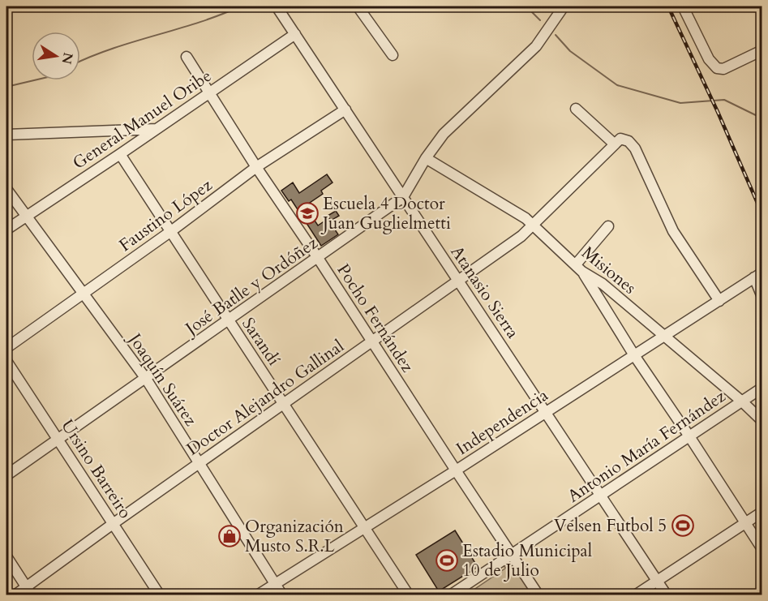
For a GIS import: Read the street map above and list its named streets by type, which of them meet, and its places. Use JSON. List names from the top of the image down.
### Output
{
  "streets": {
    "street": [
      "General Manuel Oribe",
      "Faustino López",
      "Misiones",
      "José Batlle y Ordóñez",
      "Atanasio Sierra",
      "Pocho Fernández",
      "Sarandí",
      "Joaquín Suárez",
      "Doctor Alejandro Gallinal",
      "Independencia",
      "Antonio María Fernández",
      "Ursino Barreiro"
    ]
  },
  "crossings": [
    ["General Manuel Oribe", "Atanasio Sierra"],
    ["General Manuel Oribe", "Pocho Fernández"],
    ["General Manuel Oribe", "Sarandí"],
    ["General Manuel Oribe", "Joaquín Suárez"],
    ["Faustino López", "Atanasio Sierra"],
    ["Faustino López", "Pocho Fernández"],
    ["Faustino López", "Sarandí"],
    ["Faustino López", "Joaquín Suárez"],
    ["Misiones", "José Batlle y Ordóñez"],
    ["Misiones", "Doctor Alejandro Gallinal"],
    ["Misiones", "Independencia"],
    ["Misiones", "Antonio María Fernández"],
    ["José Batlle y Ordóñez", "Atanasio Sierra"],
    ["José Batlle y Ordóñez", "Pocho Fernández"],
    ["José Batlle y Ordóñez", "Sarandí"],
    ["José Batlle y Ordóñez", "Joaquín Suárez"],
    ["José Batlle y Ordóñez", "Ursino Barreiro"],
    ["Atanasio Sierra", "Doctor Alejandro Gallinal"],
    ["Atanasio Sierra", "Independencia"],
    ["Atanasio Sierra", "Antonio María Fernández"],
    ["Pocho Fernández", "Doctor Alejandro Gallinal"],
    ["Pocho Fernández", "Independencia"],
    ["Pocho Fernández", "Antonio María Fernández"],
    ["Sarandí", "Doctor Alejandro Gallinal"],
    ["Sarandí", "Independencia"],
    ["Joaquín Suárez", "Doctor Alejandro Gallinal"],
    ["Joaquín Suárez", "Independencia"],
    ["Doctor Alejandro Gallinal", "Ursino Barreiro"]
  ],
  "places": {
    "school or university": ["Escuela 4 Doctor Juan Guglielmetti"],
    "sports": ["Velsen Futbol 5", "Estadio Municipal 10 de Julio"],
    "shop": ["Organización Musto S.R.L"]
  },
  "north": "right"
}
